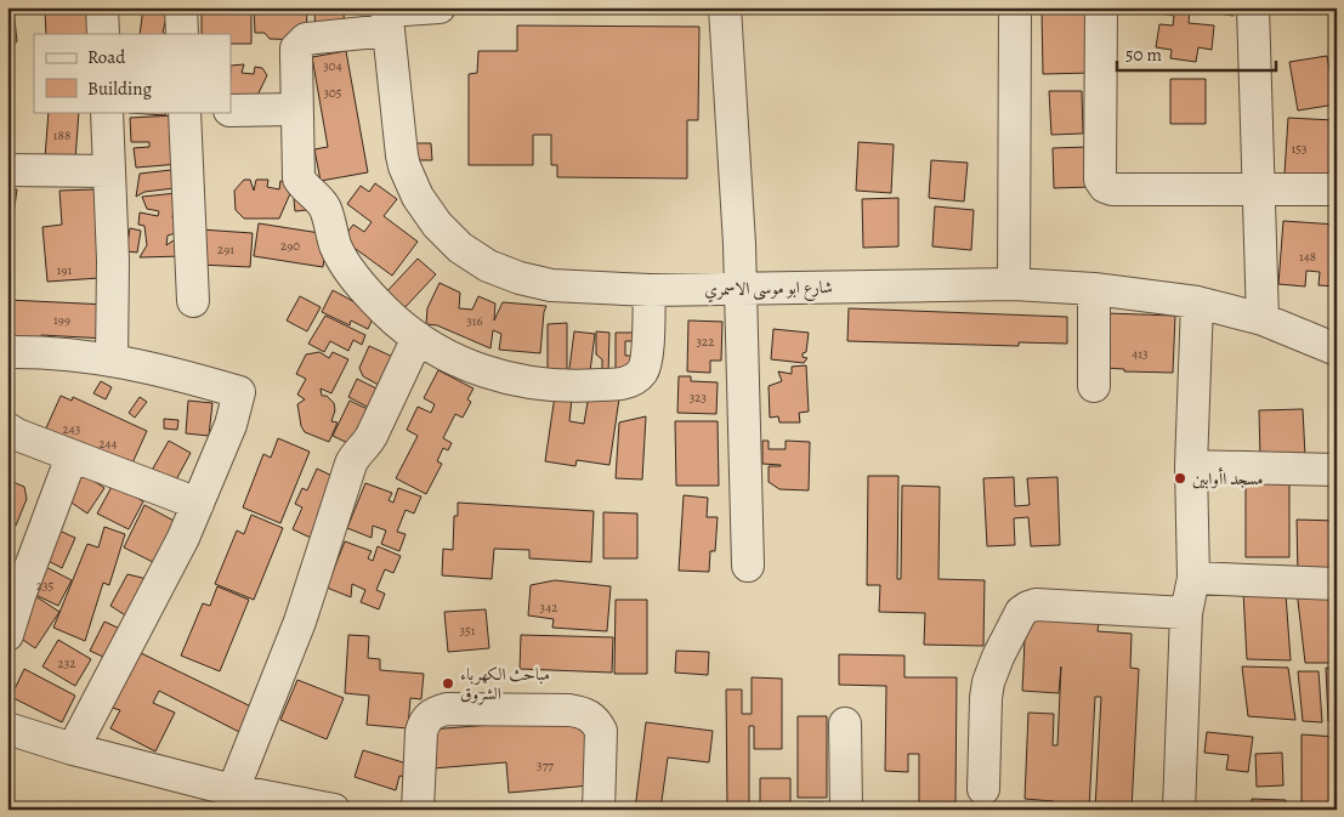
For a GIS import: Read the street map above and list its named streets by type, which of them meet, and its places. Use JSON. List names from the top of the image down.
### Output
{
  "streets": {
    "street": ["شارع ابو موسى الاسمري"]
  },
  "places": ["مسجد اأوابين", "مباحث الكهرباء الشروق"],
  "house_numbers": [
    "304",
    "305",
    "188",
    "153",
    "290",
    "291",
    "148",
    "191",
    "199",
    "316",
    "322",
    "413",
    "323",
    "243",
    "244",
    "235",
    "342",
    "351",
    "232",
    "377"
  ],
  "legend": ["Road", "Building"],
  "scale_bar": "50 m"
}
